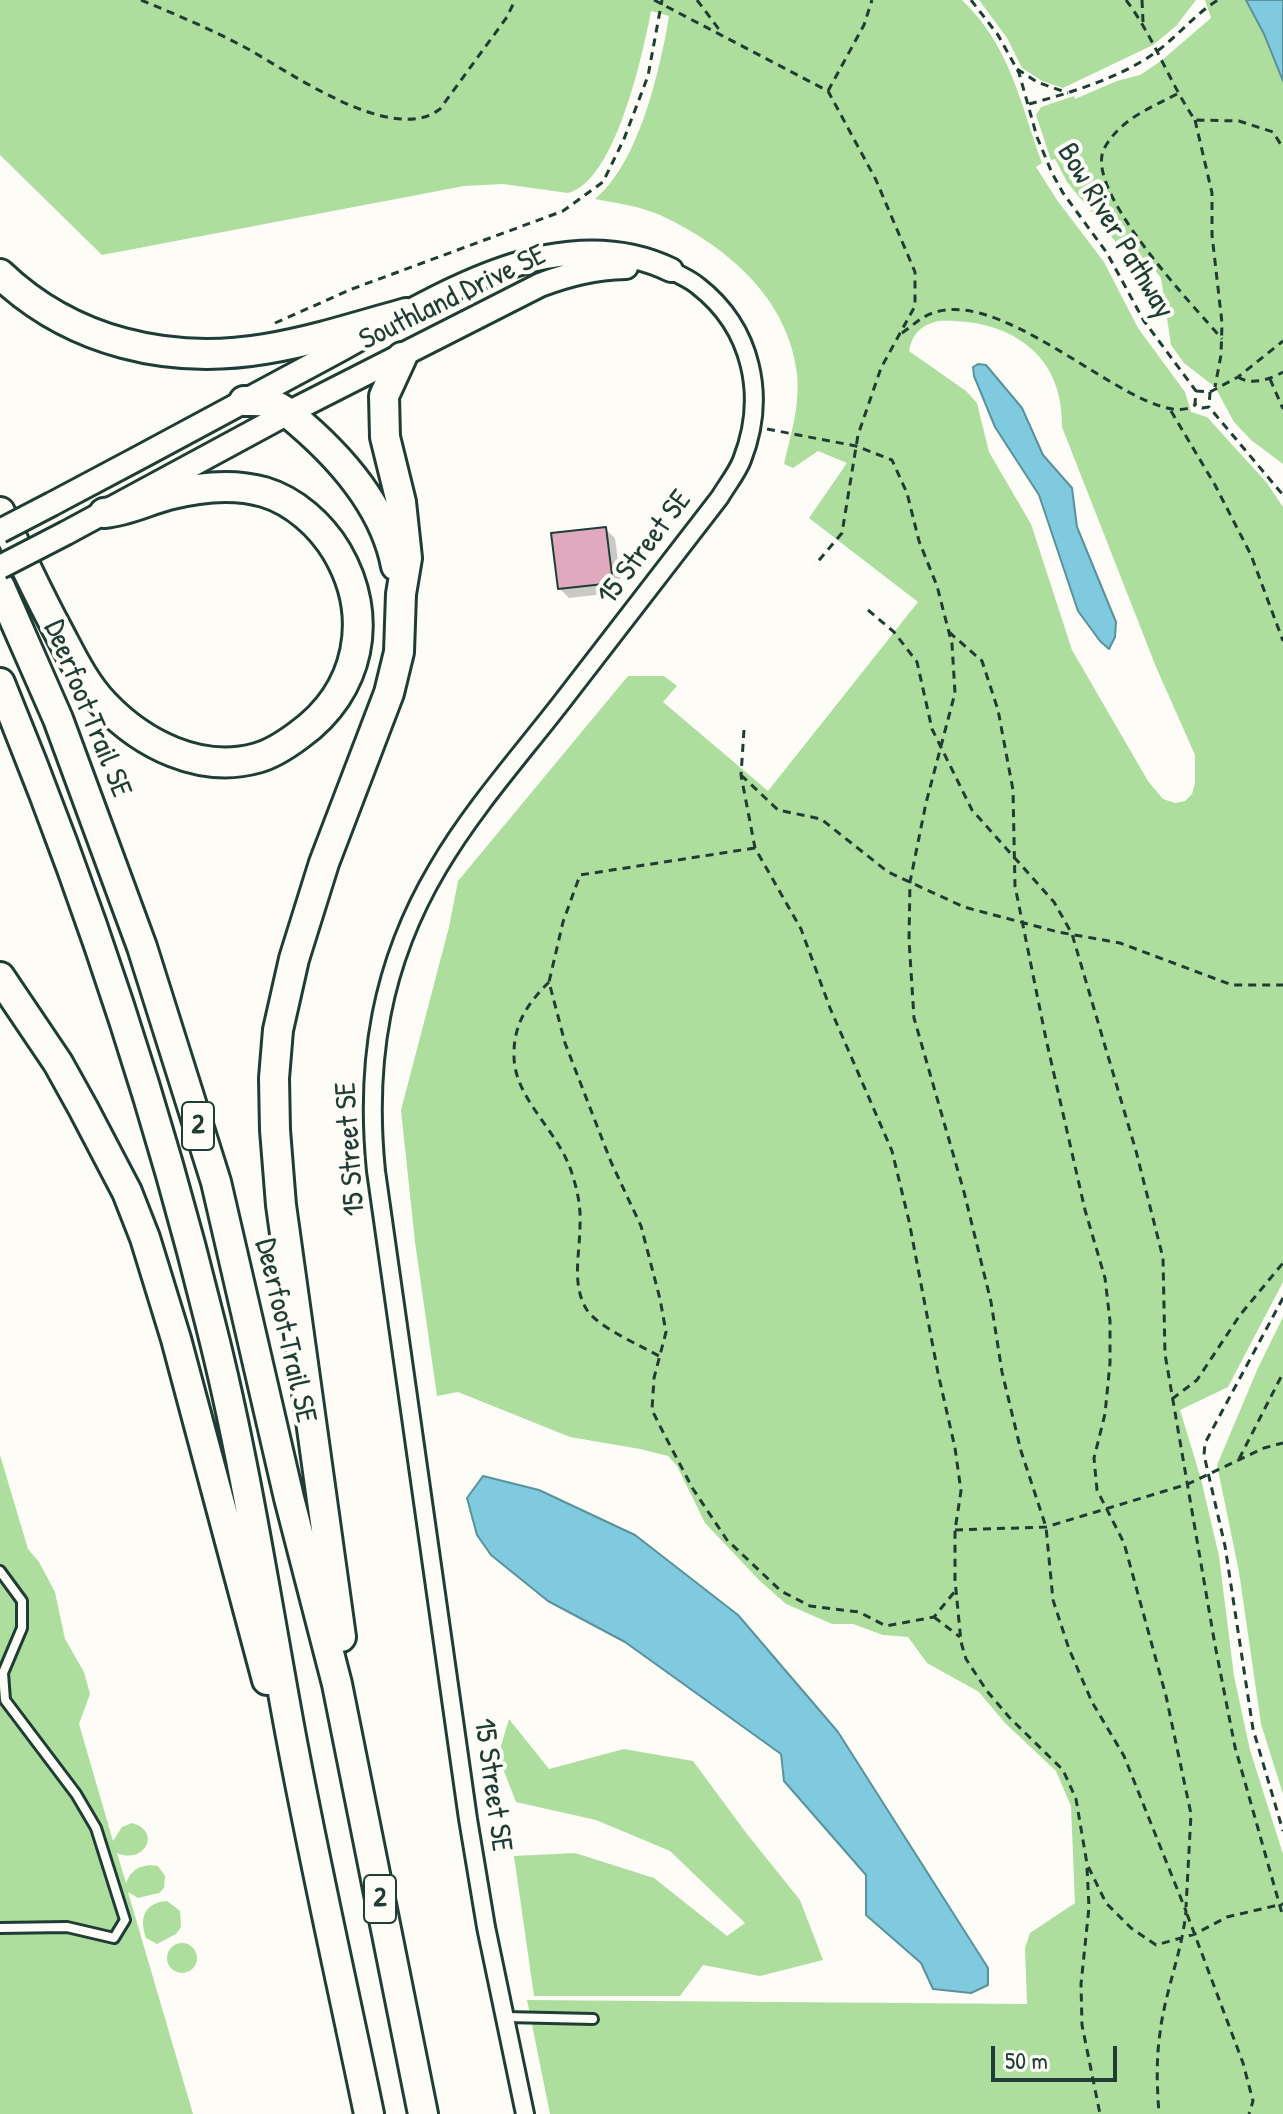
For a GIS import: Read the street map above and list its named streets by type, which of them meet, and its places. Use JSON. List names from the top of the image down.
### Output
{
  "streets": {
    "highway": ["Deerfoot Trail SE", "2"],
    "main road": ["Southland Drive SE"],
    "street": ["15 Street SE"],
    "path": ["Bow River Pathway"]
  },
  "crossings": [
    ["Southland Drive SE", "15 Street SE"]
  ],
  "scale_bar": "50 m"
}
